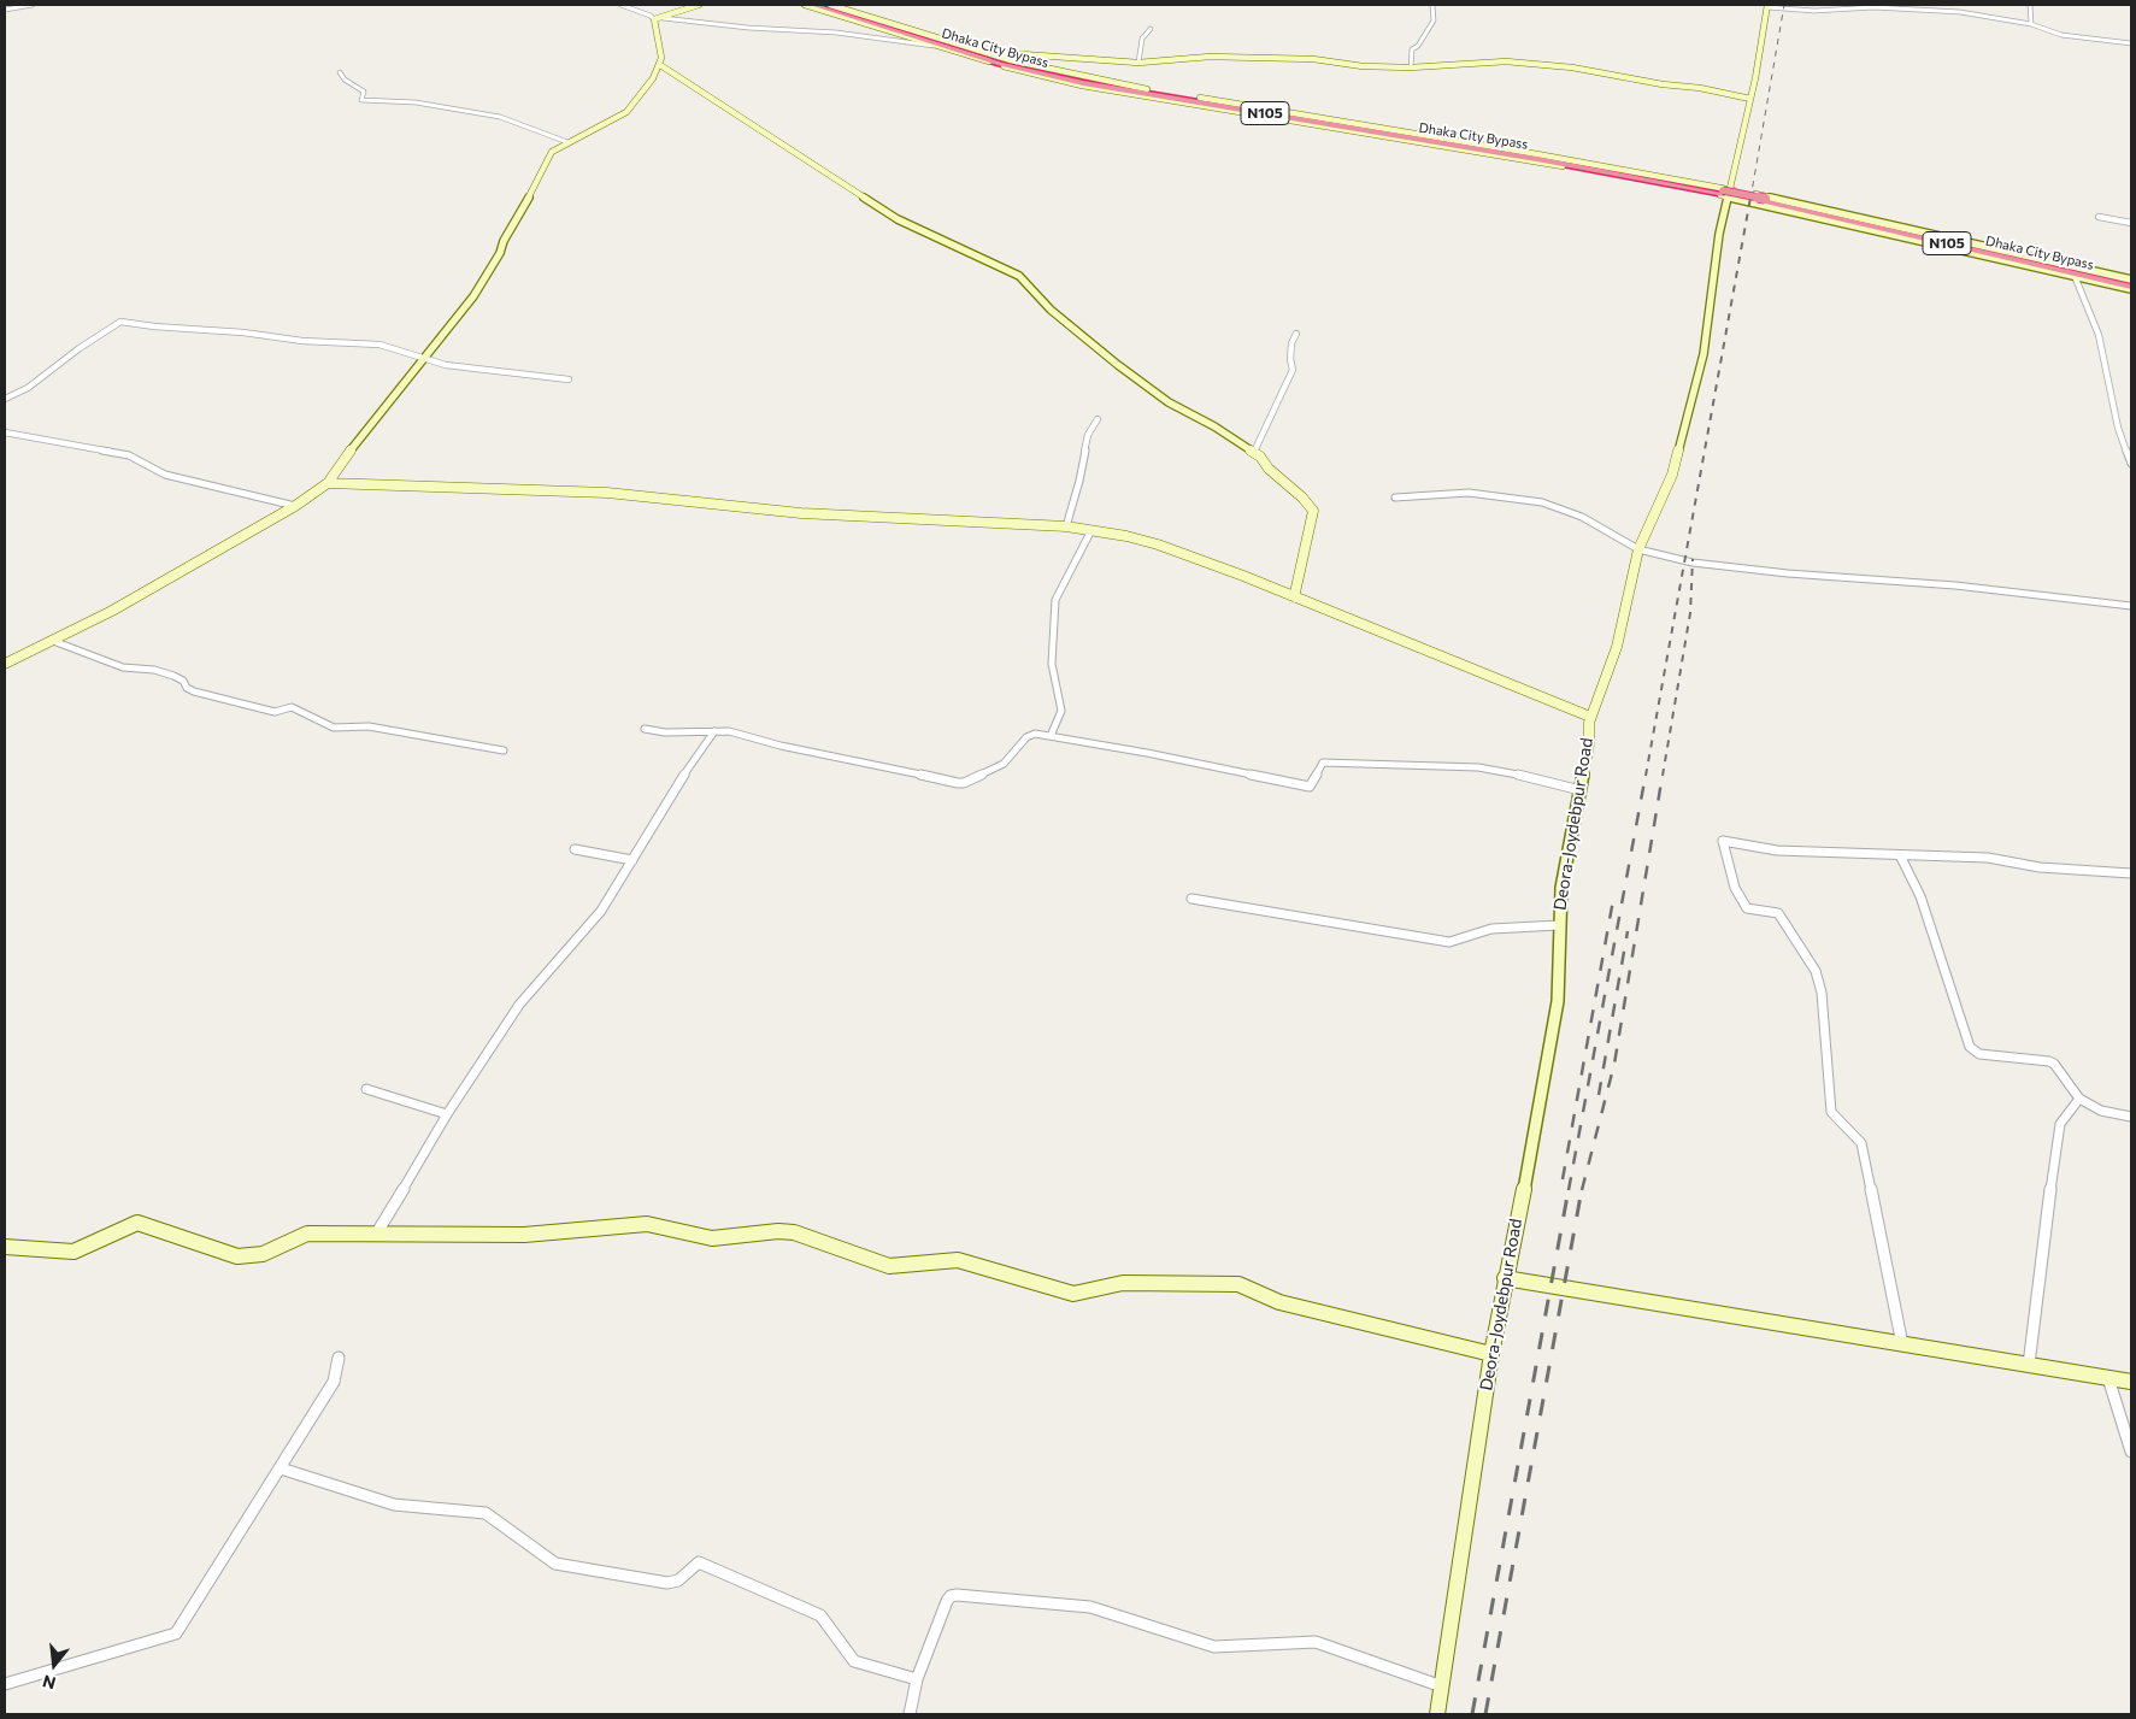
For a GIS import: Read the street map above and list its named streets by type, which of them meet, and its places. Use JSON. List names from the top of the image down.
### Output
{
  "streets": {
    "highway": ["Dhaka City Bypass", "N105"],
    "street": ["Deora-Joydebpur Road"]
  },
  "crossings": [
    ["Dhaka City Bypass", "Deora-Joydebpur Road"]
  ],
  "north": "bottom"
}
